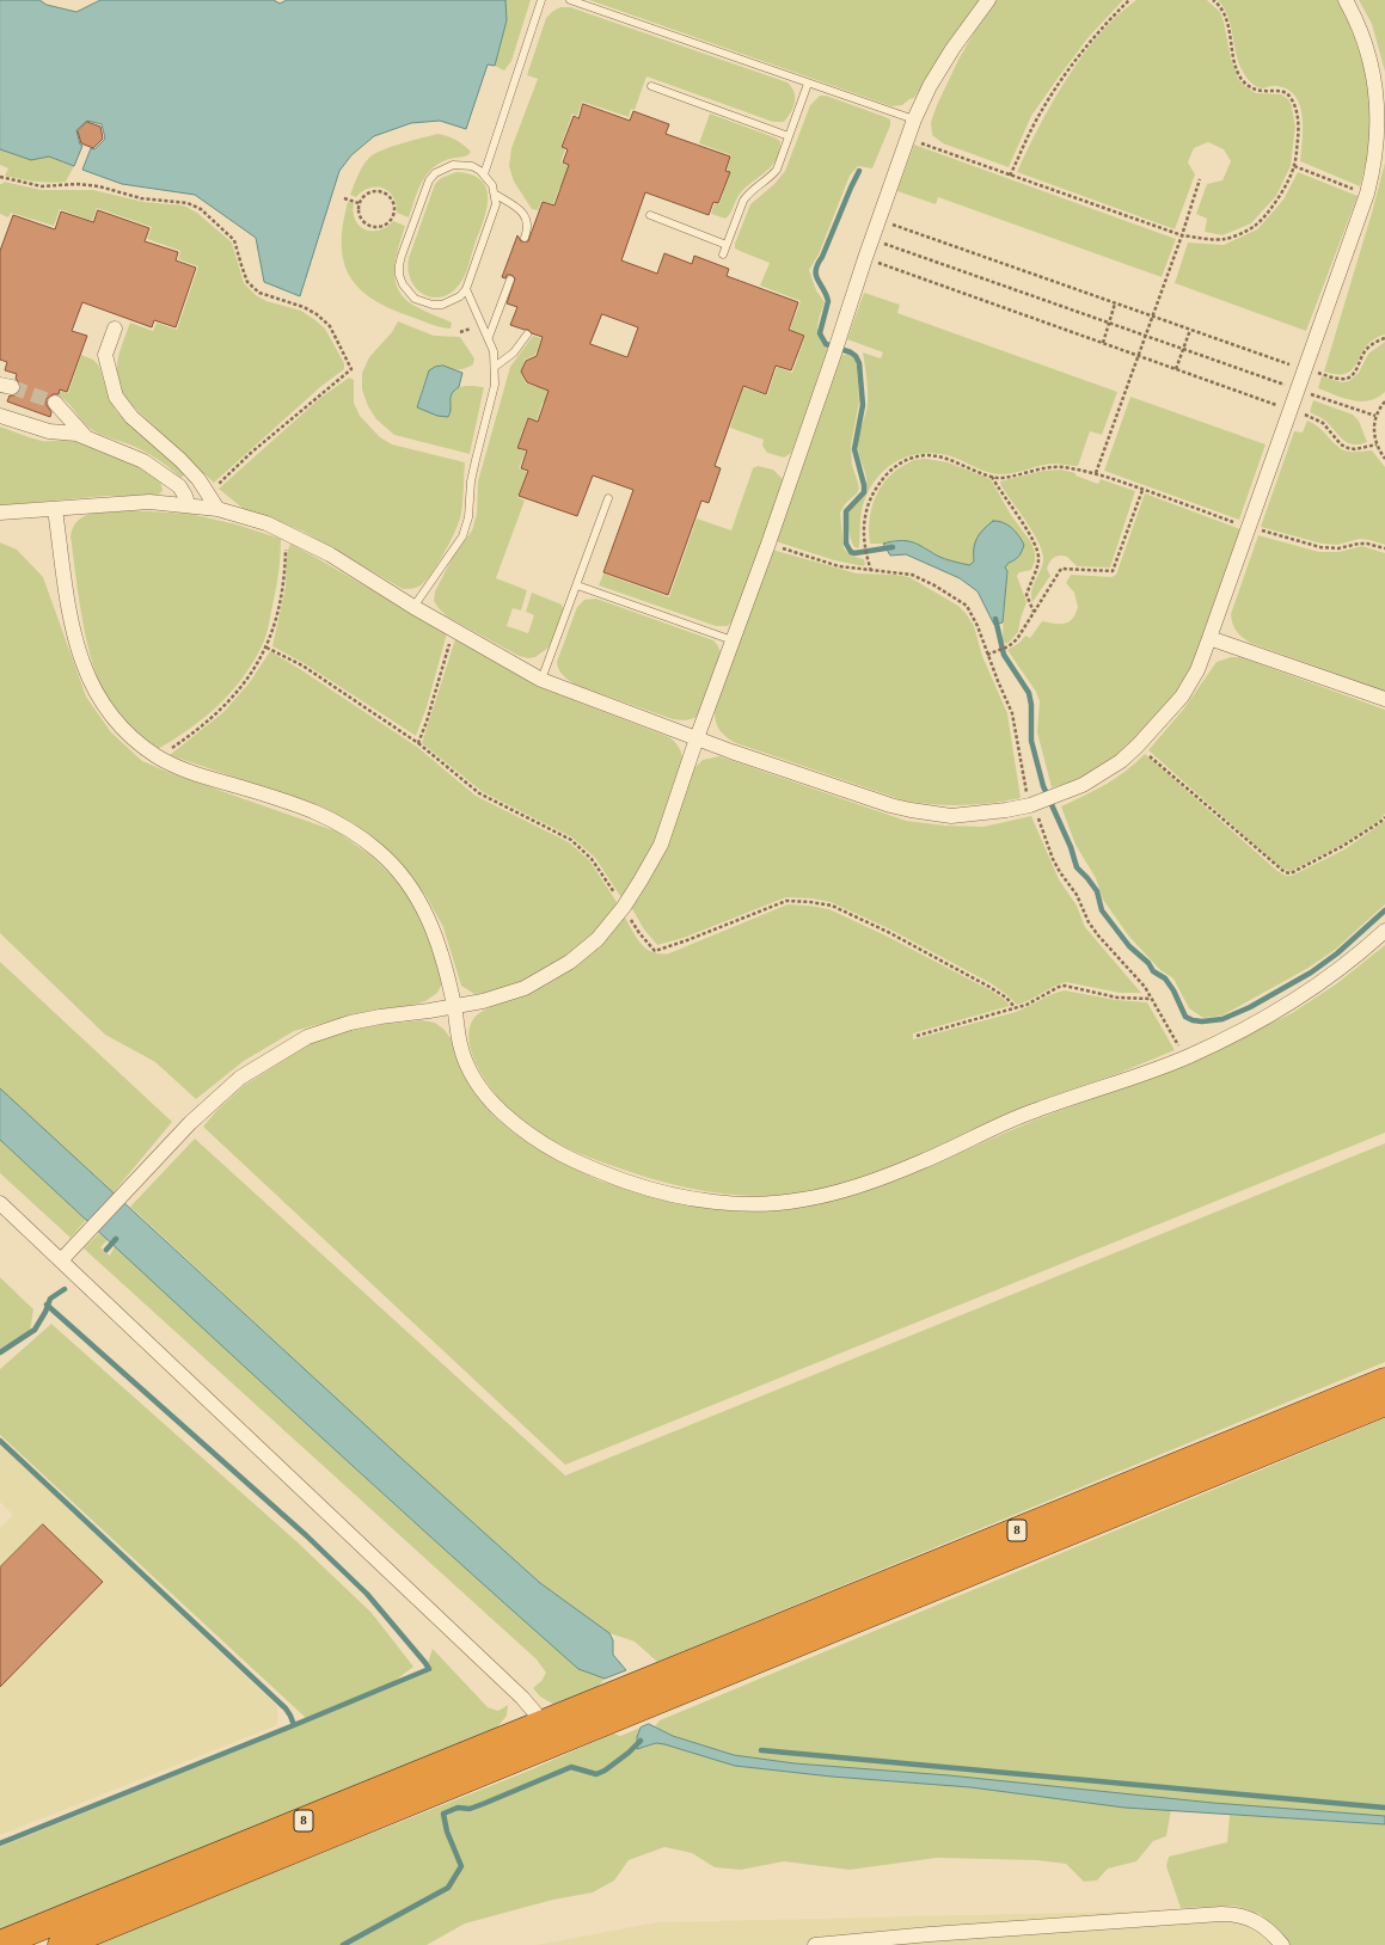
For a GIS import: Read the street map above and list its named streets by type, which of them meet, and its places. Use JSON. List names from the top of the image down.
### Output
{
  "streets": {
    "highway": ["8"]
  }
}
